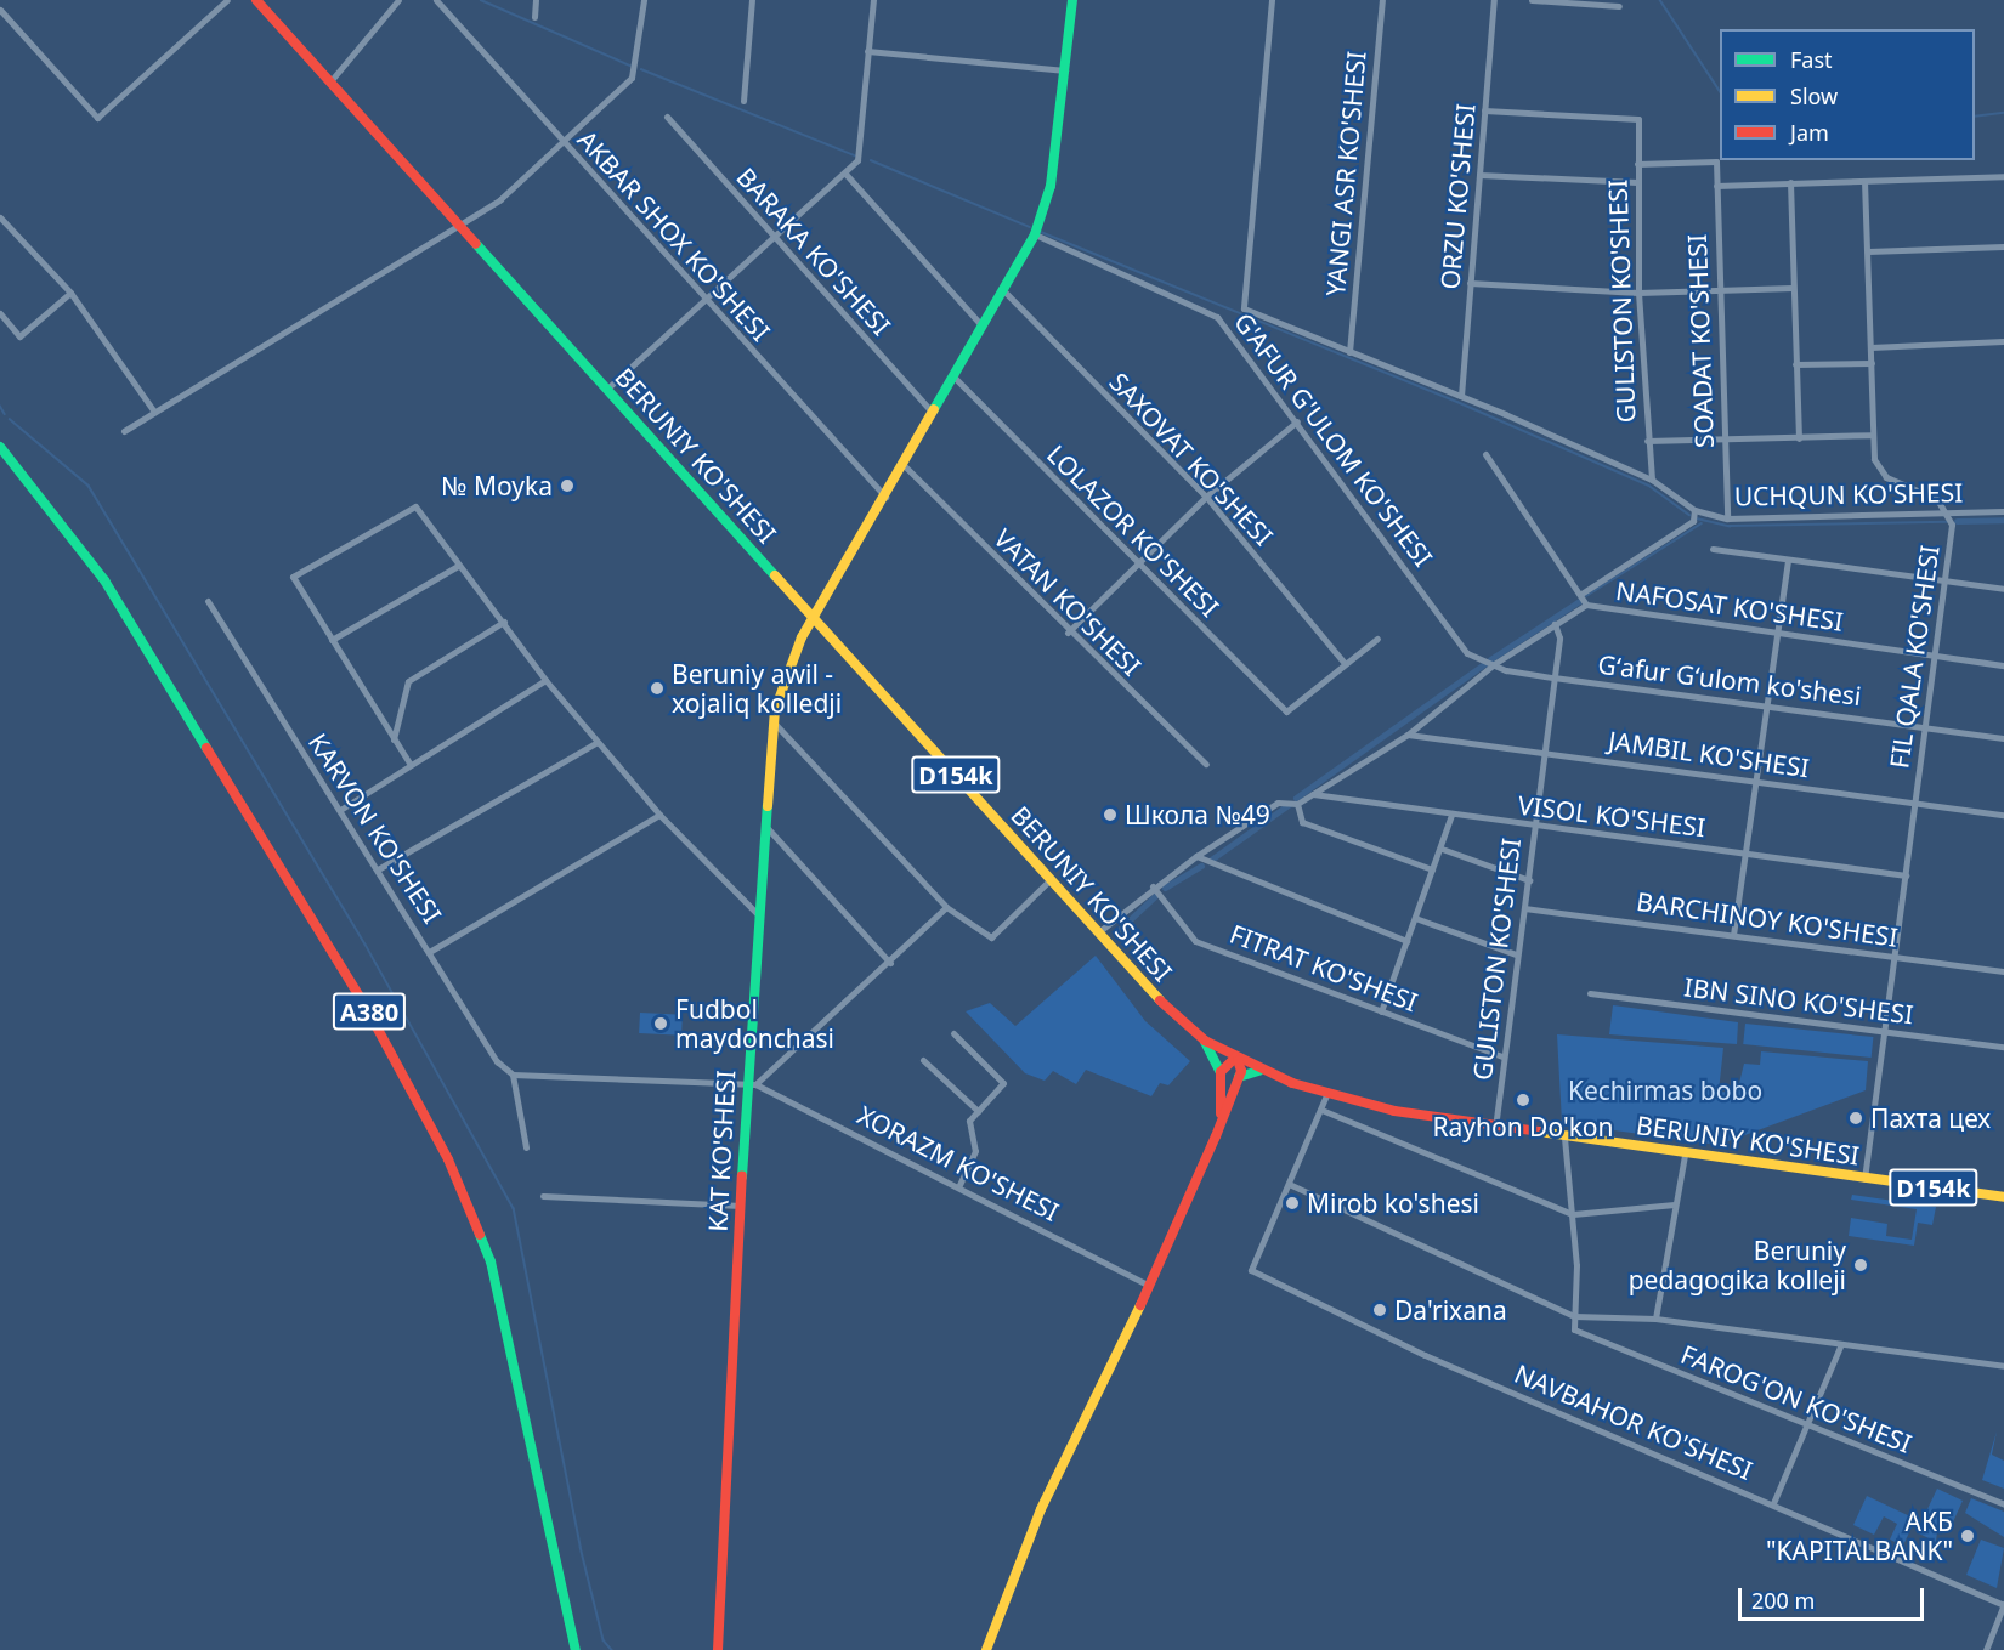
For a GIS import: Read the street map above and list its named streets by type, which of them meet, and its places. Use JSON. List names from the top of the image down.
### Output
{
  "streets": {
    "main road": [
      "BERUNIY KO'SHESI",
      "D154k",
      "A380",
      "KAT KO'SHESI"
    ],
    "street": [
      "YANGI ASR KO'SHESI",
      "ORZU KO'SHESI",
      "AKBAR SHOX KO'SHESI",
      "BARAKA KO'SHESI",
      "GULISTON KO'SHESI",
      "SOADAT KO'SHESI",
      "G'AFUR G'ULOM KO'SHESI",
      "SAXOVAT KO'SHESI",
      "UCHQUN KO'SHESI",
      "LOLAZOR KO'SHESI",
      "VATAN KO'SHESI",
      "NAFOSAT KO'SHESI",
      "FIL QALA KO'SHESI",
      "Gʻafur Gʻulom ko'shesi",
      "JAMBIL KO'SHESI",
      "VISOL KO'SHESI",
      "KARVON KO'SHESI",
      "BARCHINOY KO'SHESI",
      "FITRAT KO'SHESI",
      "IBN SINO KO'SHESI",
      "XORAZM KO'SHESI",
      "FAROG'ON KO'SHESI",
      "NAVBAHOR KO'SHESI"
    ]
  },
  "crossings": [
    ["YANGI ASR KO'SHESI", "UCHQUN KO'SHESI"],
    ["ORZU KO'SHESI", "GULISTON KO'SHESI"],
    ["ORZU KO'SHESI", "UCHQUN KO'SHESI"],
    ["AKBAR SHOX KO'SHESI", "KAT KO'SHESI"],
    ["BARAKA KO'SHESI", "KAT KO'SHESI"],
    ["GULISTON KO'SHESI", "SOADAT KO'SHESI"],
    ["GULISTON KO'SHESI", "BERUNIY KO'SHESI"],
    ["GULISTON KO'SHESI", "UCHQUN KO'SHESI"],
    ["GULISTON KO'SHESI", "Gʻafur Gʻulom ko'shesi"],
    ["GULISTON KO'SHESI", "JAMBIL KO'SHESI"],
    ["GULISTON KO'SHESI", "VISOL KO'SHESI"],
    ["GULISTON KO'SHESI", "BARCHINOY KO'SHESI"],
    ["GULISTON KO'SHESI", "FITRAT KO'SHESI"],
    ["SOADAT KO'SHESI", "UCHQUN KO'SHESI"],
    ["G'AFUR G'ULOM KO'SHESI", "Gʻafur Gʻulom ko'shesi"],
    ["G'AFUR G'ULOM KO'SHESI", "KAT KO'SHESI"],
    ["BERUNIY KO'SHESI", "FIL QALA KO'SHESI"],
    ["BERUNIY KO'SHESI", "KAT KO'SHESI"],
    ["SAXOVAT KO'SHESI", "LOLAZOR KO'SHESI"],
    ["SAXOVAT KO'SHESI", "KAT KO'SHESI"],
    ["UCHQUN KO'SHESI", "FIL QALA KO'SHESI"],
    ["LOLAZOR KO'SHESI", "KAT KO'SHESI"],
    ["VATAN KO'SHESI", "KAT KO'SHESI"],
    ["NAFOSAT KO'SHESI", "FIL QALA KO'SHESI"],
    ["FIL QALA KO'SHESI", "Gʻafur Gʻulom ko'shesi"],
    ["FIL QALA KO'SHESI", "JAMBIL KO'SHESI"],
    ["FIL QALA KO'SHESI", "VISOL KO'SHESI"],
    ["FIL QALA KO'SHESI", "BARCHINOY KO'SHESI"],
    ["FIL QALA KO'SHESI", "IBN SINO KO'SHESI"],
    ["KAT KO'SHESI", "XORAZM KO'SHESI"]
  ],
  "parks": ["Kechirmas bobo"],
  "places": [
    "№ Moyka",
    "Beruniy awil - xojaliq kolledji",
    "Школа №49",
    "Fudbol maydonchasi",
    "Rayhon Do'kon",
    "Пахта цех",
    "Mirob ko'shesi",
    "Beruniy pedagogika kolleji",
    "Da'rixana",
    "АКБ \"KAPITALBANK\""
  ],
  "legend": ["Fast", "Slow", "Jam"],
  "scale_bar": "200 m"
}
